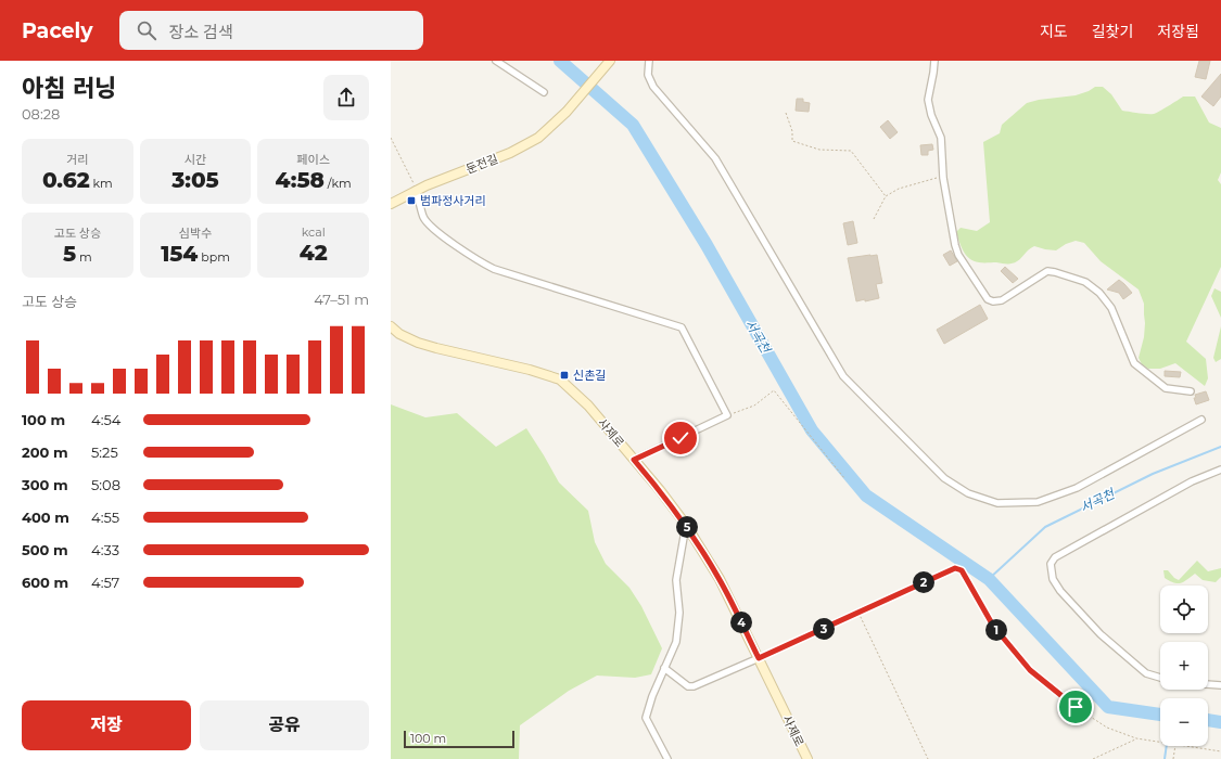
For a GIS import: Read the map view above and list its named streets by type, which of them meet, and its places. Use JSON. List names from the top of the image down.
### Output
{
  "streets": {
    "street": ["둔전길", "사제로"]
  },
  "water": ["서곡천"],
  "places": {
    "transit": ["범파정사거리", "신촌길"]
  },
  "scale_bar": "100 m",
  "page": {
    "header": "Pacely",
    "search": "장소 검색",
    "nav": ["지도", "길찾기", "저장됨"],
    "heading": ["아침 러닝", "08:28"],
    "stats": [
      ["거리", "0.62 km"],
      ["시간", "3:05"],
      ["페이스", "4:58 /km"],
      ["고도 상승", "5 m"],
      ["심박수", "154 bpm"],
      ["kcal", "42"]
    ],
    "chart": ["고도 상승", "47–51 m"],
    "list": [
      {
        "name": "100 m",
        "note": "4:54"
      },
      {
        "name": "200 m",
        "note": "5:25"
      },
      {
        "name": "300 m",
        "note": "5:08"
      },
      {
        "name": "400 m",
        "note": "4:55"
      },
      {
        "name": "500 m",
        "note": "4:33"
      },
      {
        "name": "600 m",
        "note": "4:57"
      }
    ],
    "pins": [
      "5",
      "2",
      "4",
      "3",
      "1"
    ],
    "map_buttons": ["+", "−"],
    "buttons": ["저장", "공유"],
    "scale": "100 m"
  }
}
